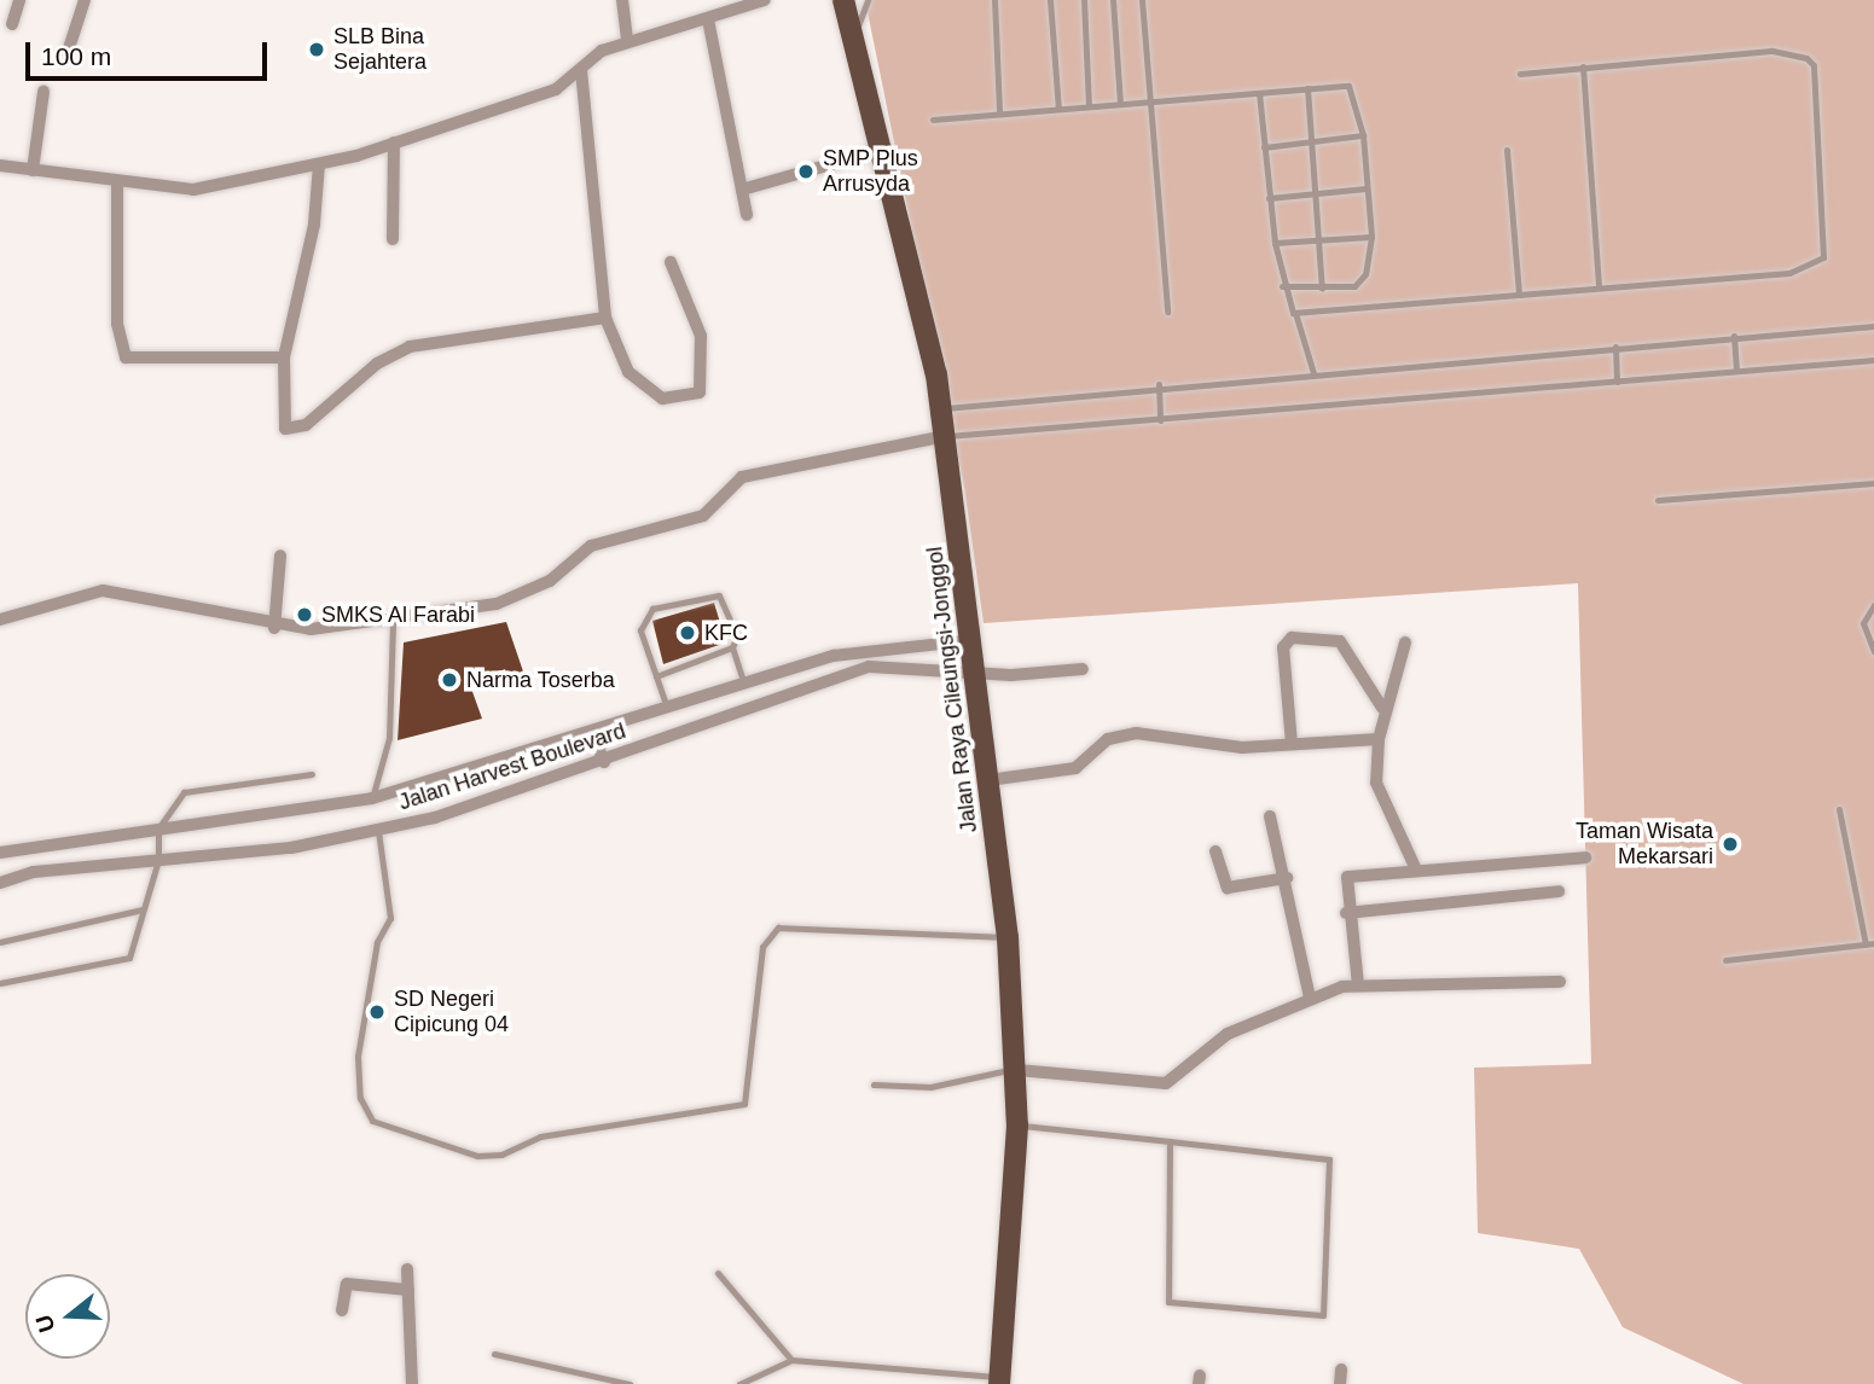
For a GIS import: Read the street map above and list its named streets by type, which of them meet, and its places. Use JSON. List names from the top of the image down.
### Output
{
  "streets": {
    "main road": ["Jalan Raya Cileungsi-Jonggol"],
    "street": ["Jalan Harvest Boulevard"]
  },
  "crossings": [
    ["Jalan Raya Cileungsi-Jonggol", "Jalan Harvest Boulevard"]
  ],
  "places": [
    "SLB Bina Sejahtera",
    "SMP Plus Arrusyda",
    "SMKS Al Farabi",
    "KFC",
    "Narma Toserba",
    "Taman Wisata Mekarsari",
    "SD Negeri Cipicung 04"
  ],
  "scale_bar": "100 m",
  "north": "left"
}
